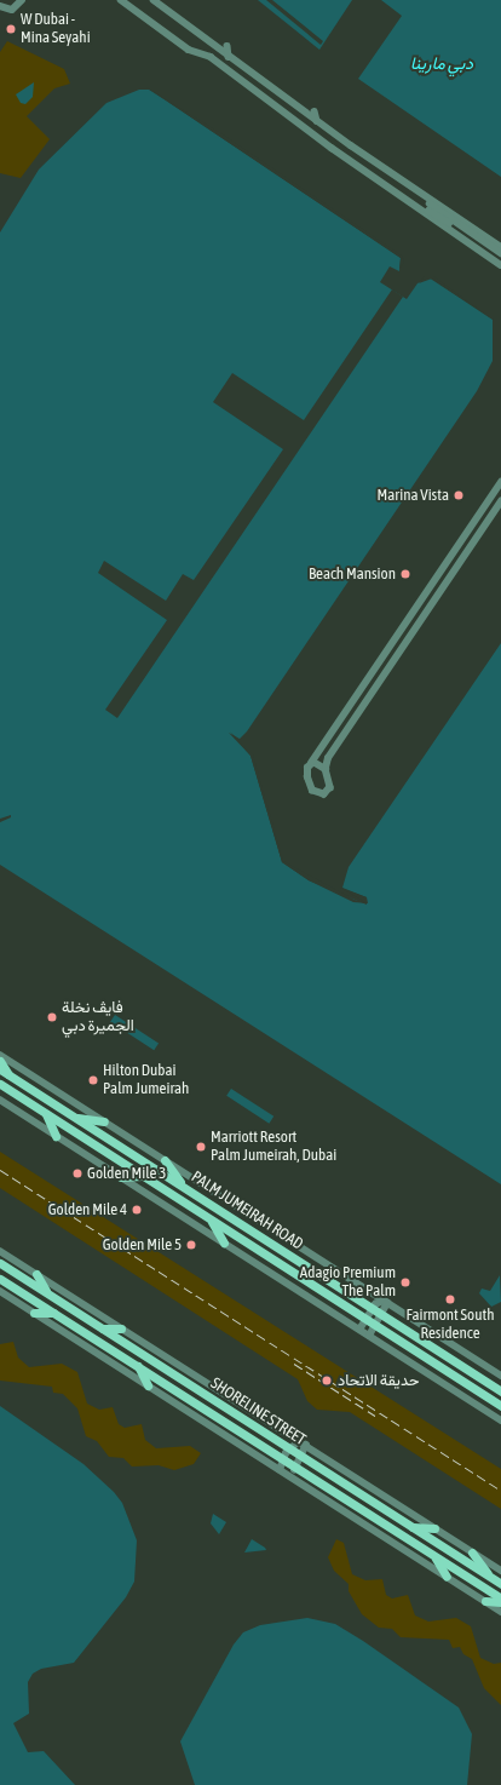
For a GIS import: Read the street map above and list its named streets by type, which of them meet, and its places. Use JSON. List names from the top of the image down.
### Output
{
  "streets": {
    "main road": ["PALM JUMEIRAH ROAD", "SHORELINE STREET"]
  },
  "water": ["دبي مارينا"],
  "places": [
    "W Dubai - Mina Seyahi",
    "Marina Vista",
    "Beach Mansion",
    "فايڤ نخلة الجميرة دبي",
    "Hilton Dubai Palm Jumeirah",
    "Marriott Resort Palm Jumeirah, Dubai",
    "Golden Mile 3",
    "Golden Mile 4",
    "Golden Mile 5",
    "Adagio Premium The Palm",
    "Fairmont South Residence",
    "حديقة الاتحاد"
  ]
}
